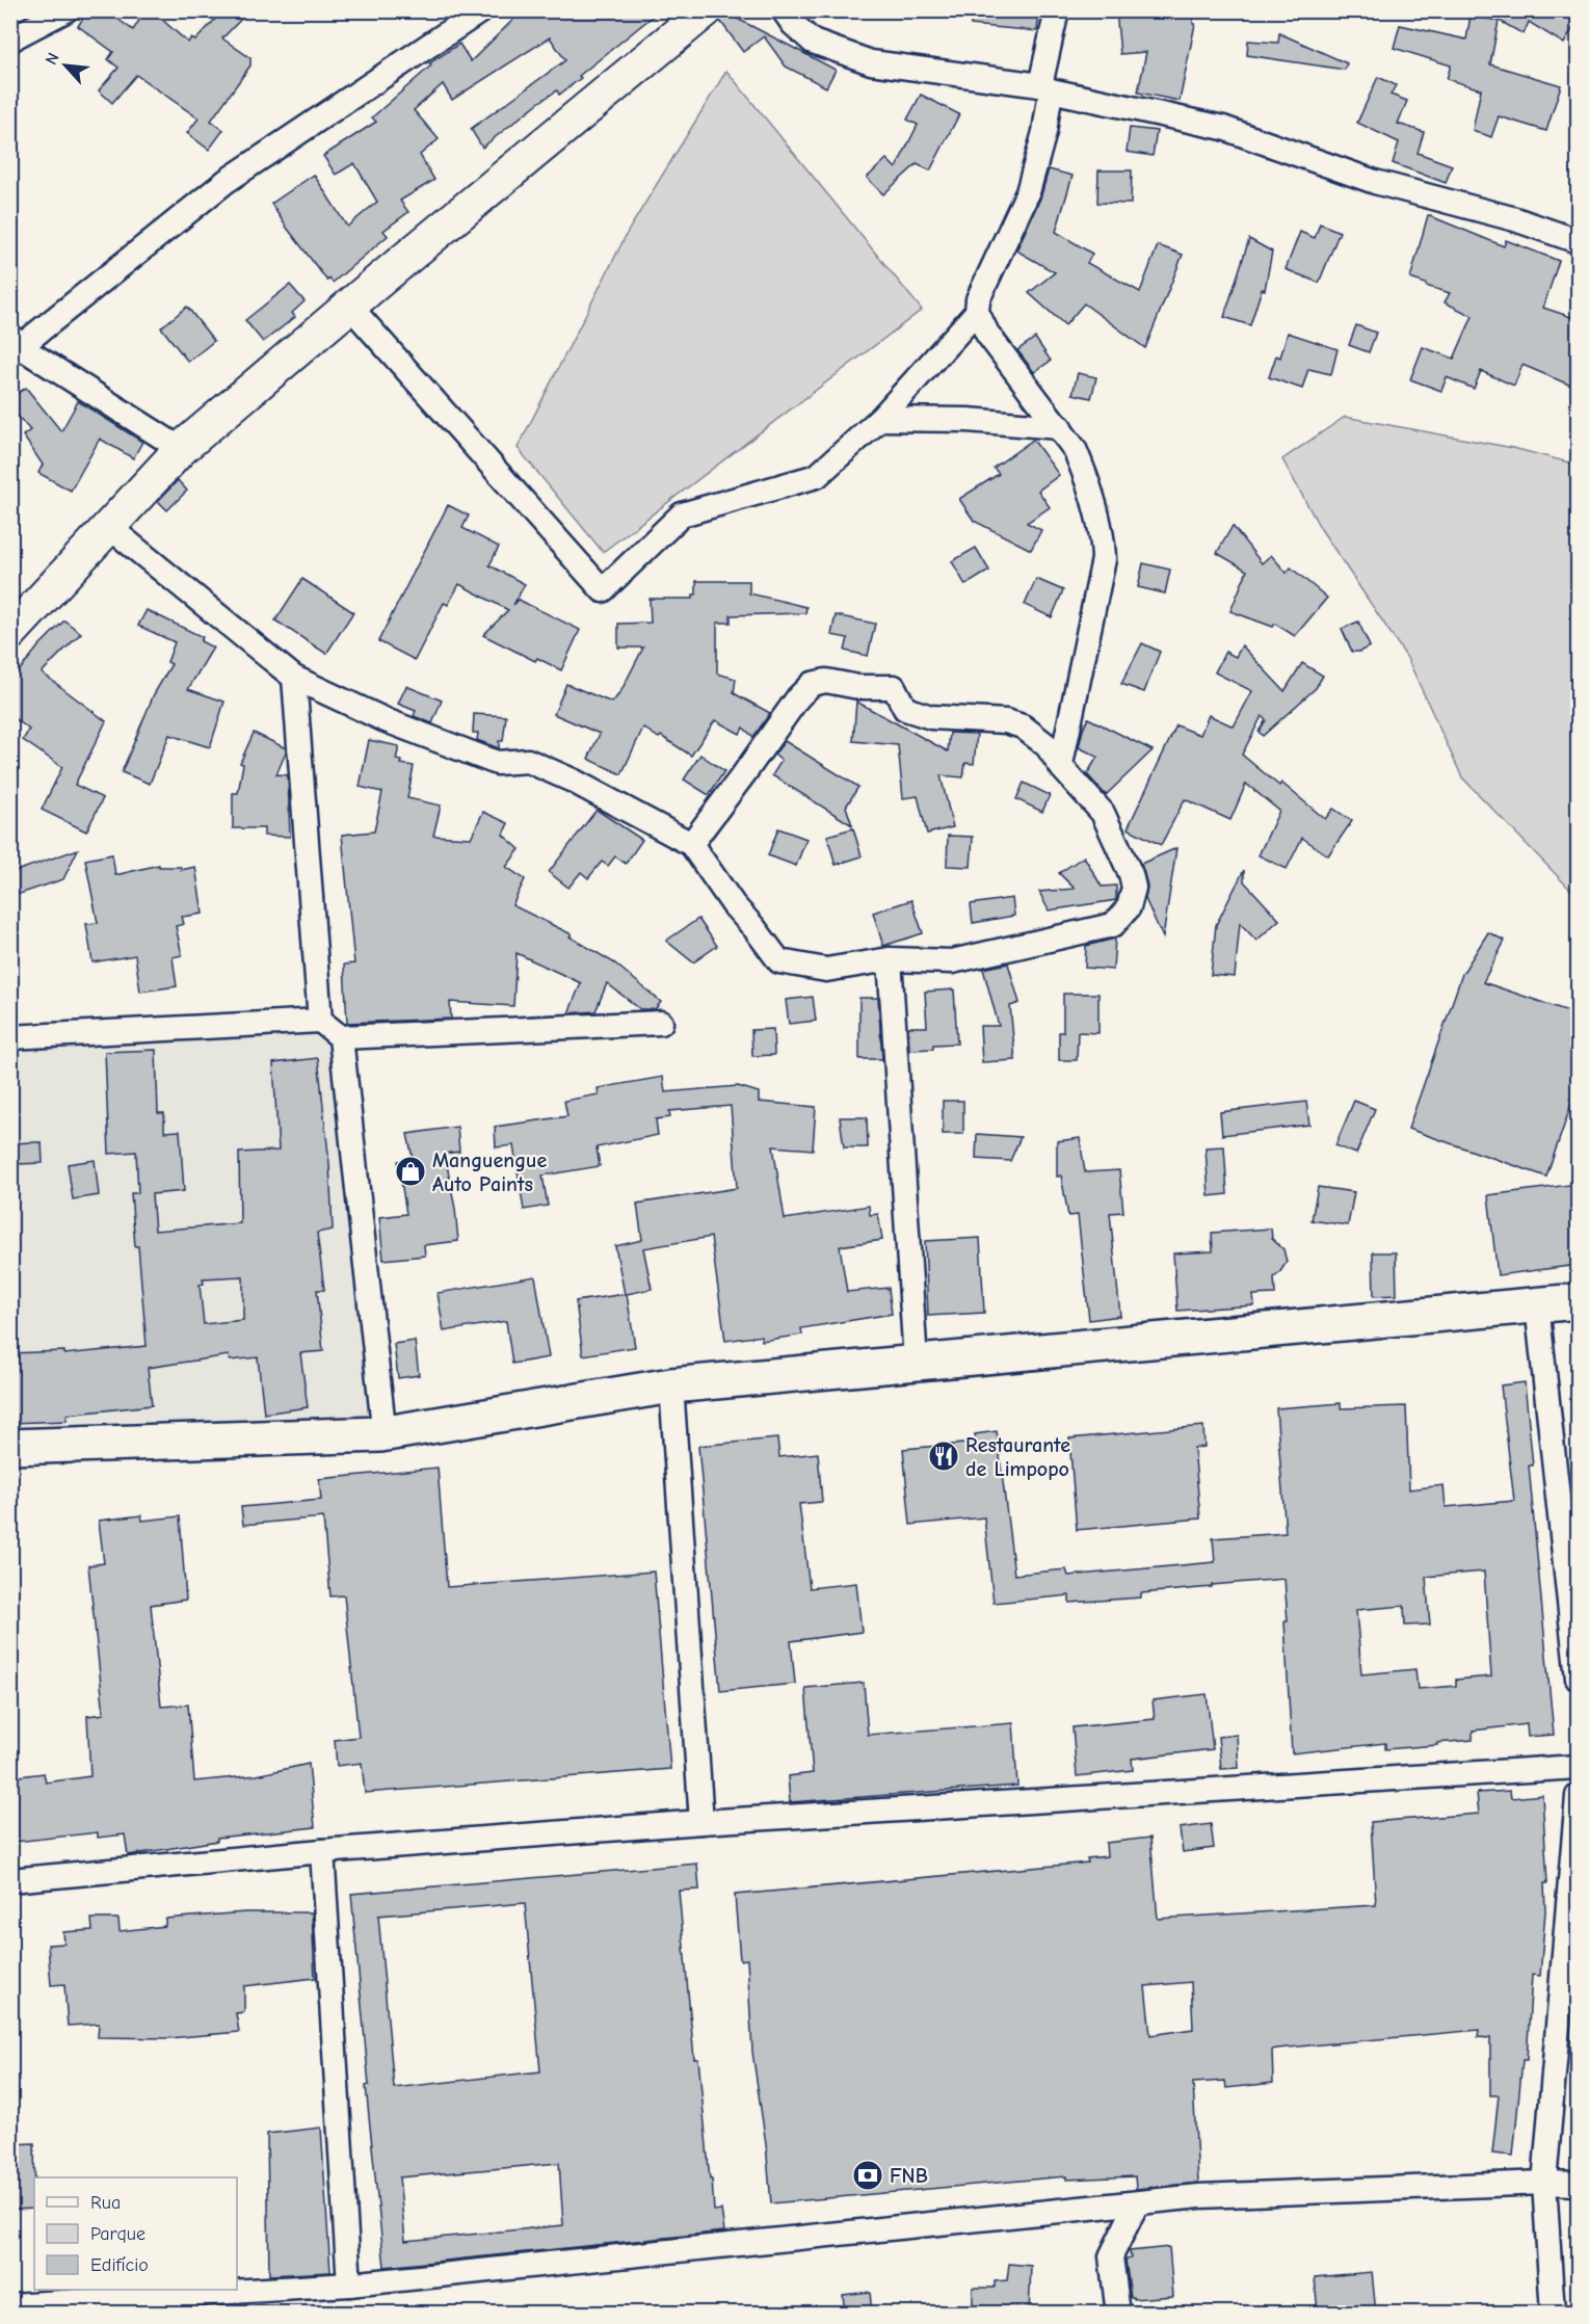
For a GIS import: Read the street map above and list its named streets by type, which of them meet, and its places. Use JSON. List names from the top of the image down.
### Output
{
  "places": {
    "shop": ["Manguengue Auto Paints"],
    "restaurant": ["Restaurante de Limpopo"],
    "bank": ["FNB"]
  },
  "legend": ["Rua", "Parque", "Edifício"],
  "north": "top left"
}
